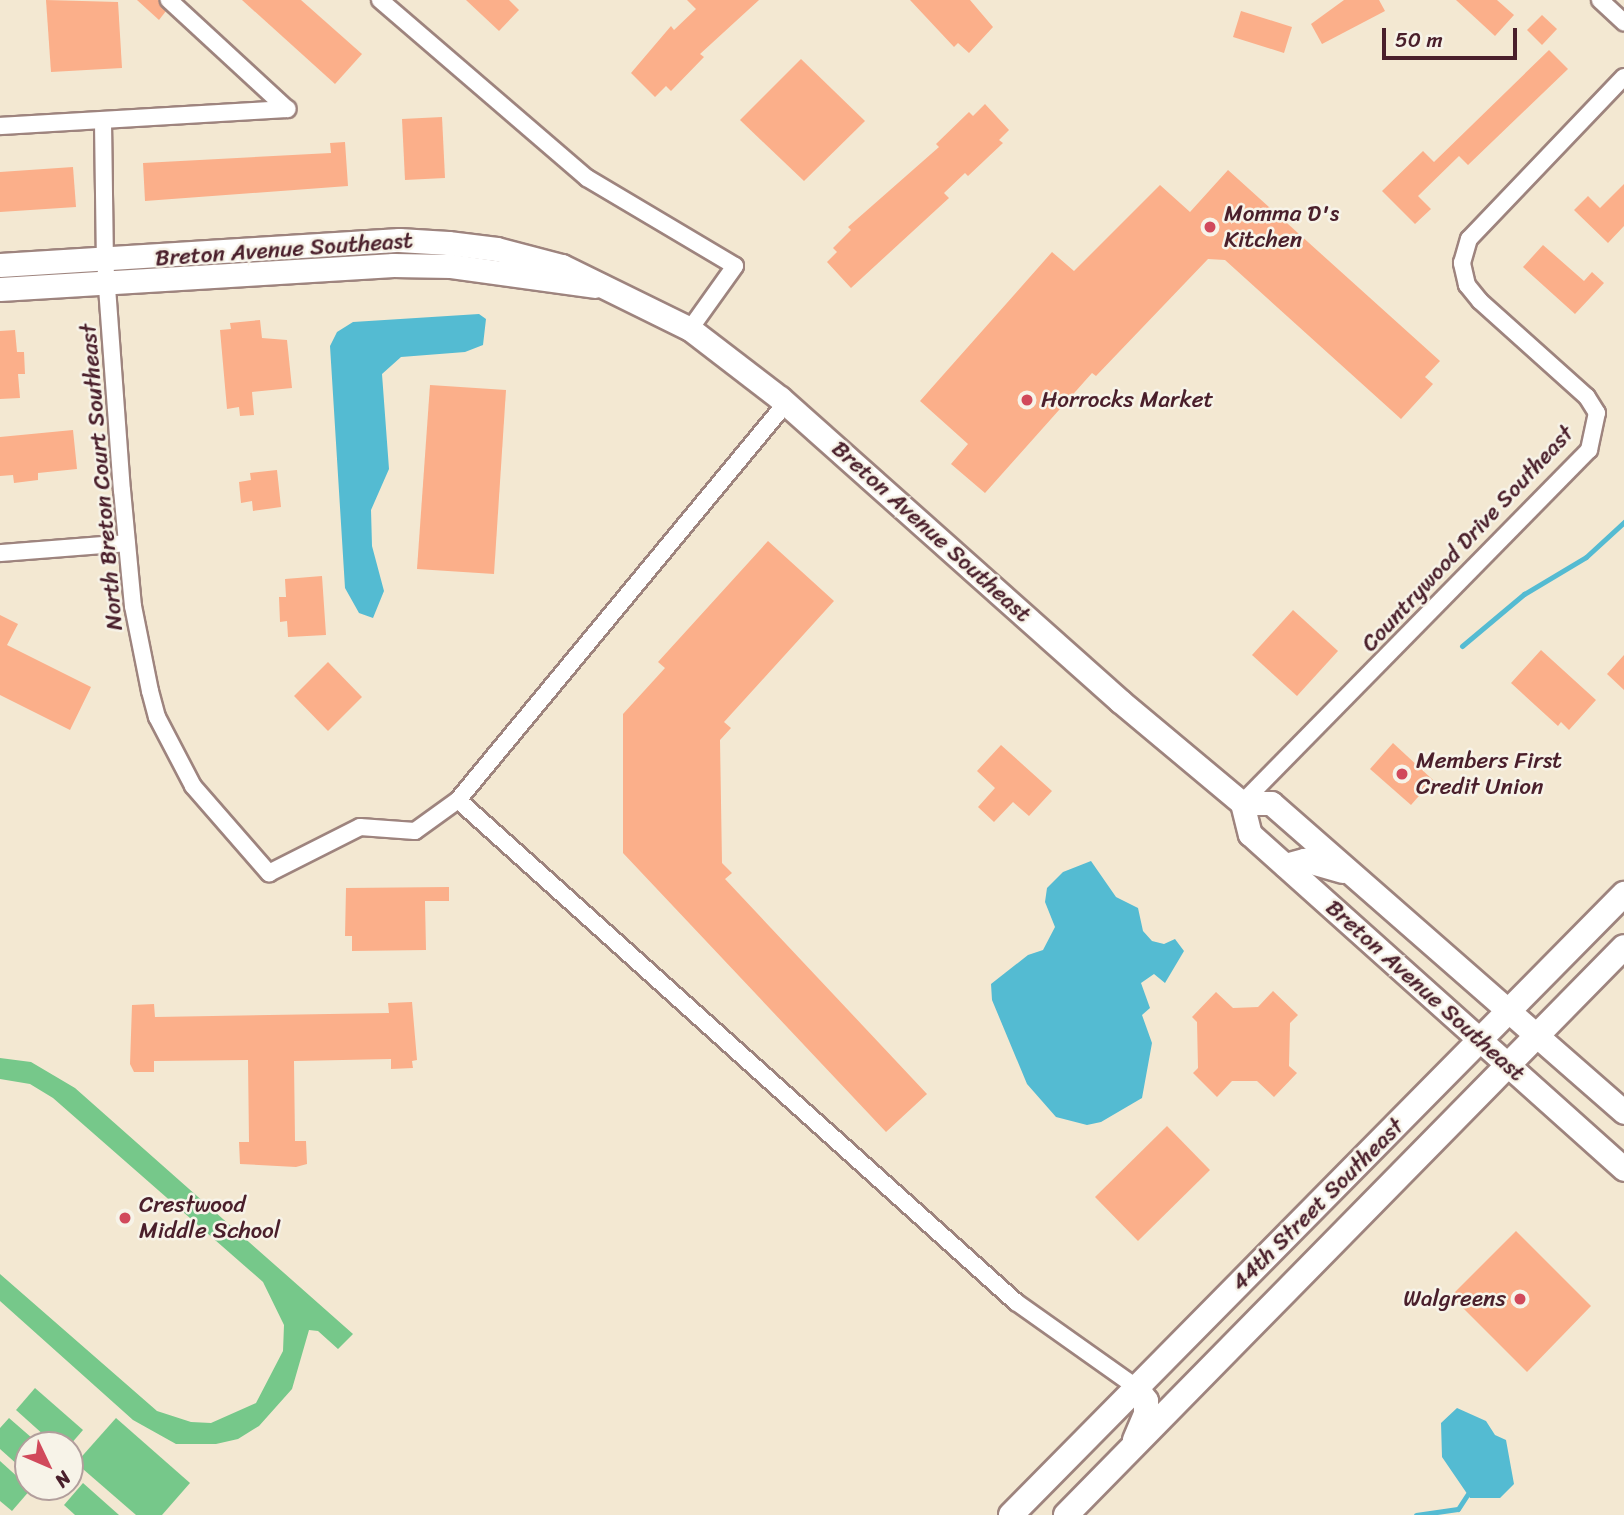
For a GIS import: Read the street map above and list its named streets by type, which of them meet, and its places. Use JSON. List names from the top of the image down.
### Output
{
  "streets": {
    "main road": ["Breton Avenue Southeast", "44th Street Southeast"],
    "street": ["North Breton Court Southeast", "Countrywood Drive Southeast"]
  },
  "crossings": [
    ["Breton Avenue Southeast", "North Breton Court Southeast"],
    ["Breton Avenue Southeast", "Countrywood Drive Southeast"],
    ["Breton Avenue Southeast", "44th Street Southeast"]
  ],
  "places": [
    "Momma D's Kitchen",
    "Horrocks Market",
    "Members First Credit Union",
    "Crestwood Middle School",
    "Walgreens"
  ],
  "scale_bar": "50 m",
  "north": "bottom right"
}
